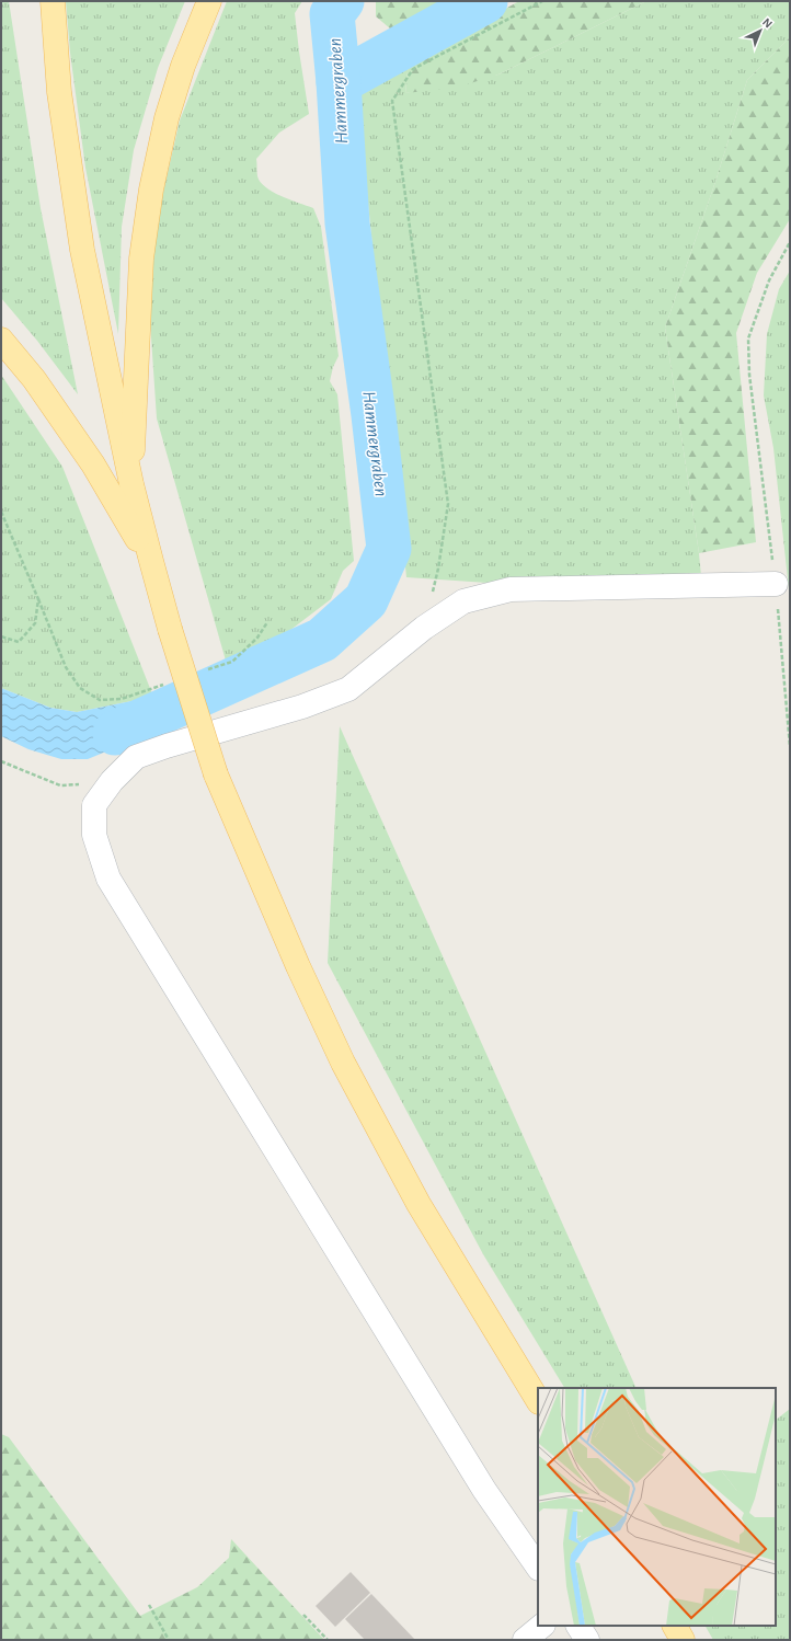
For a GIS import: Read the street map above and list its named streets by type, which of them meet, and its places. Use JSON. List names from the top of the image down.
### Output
{
  "water": ["Hammergraben"],
  "north": "top right"
}
